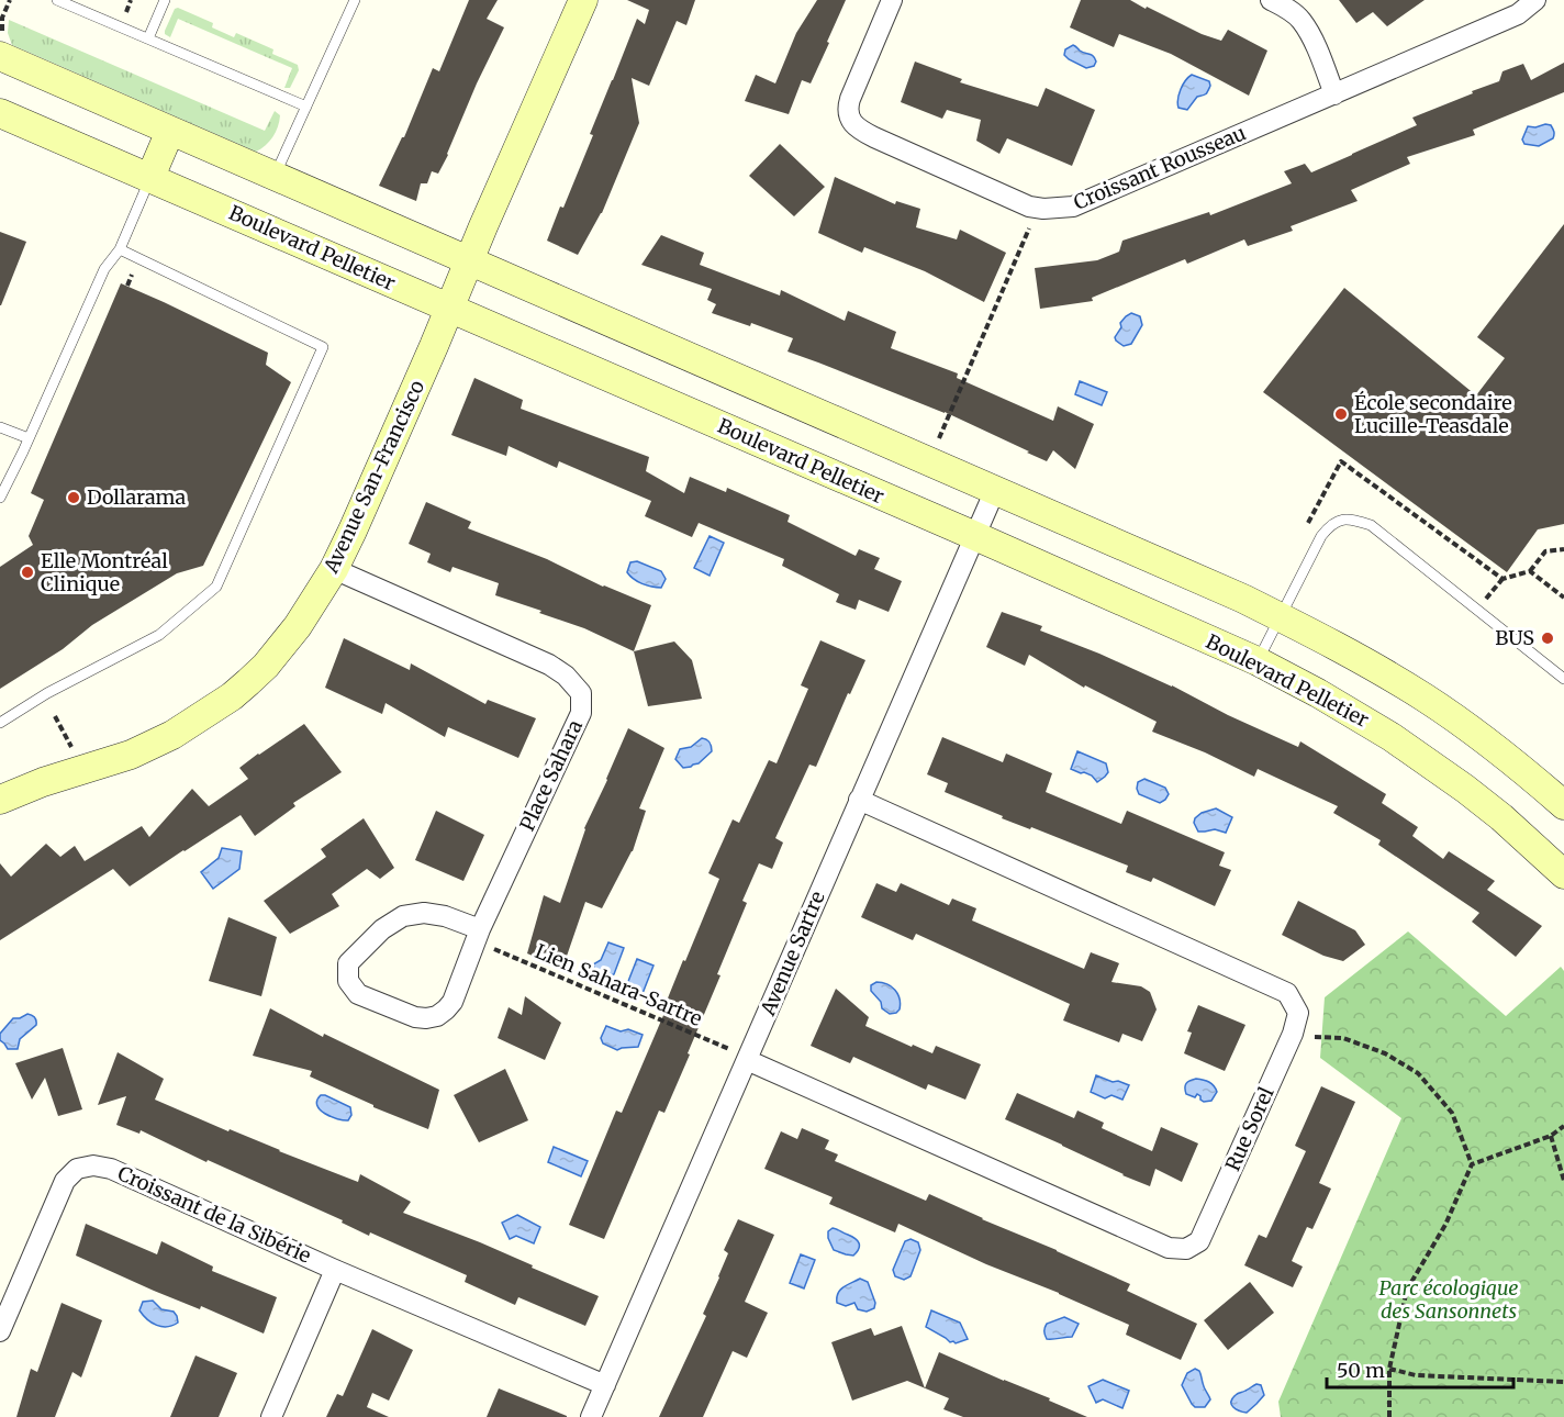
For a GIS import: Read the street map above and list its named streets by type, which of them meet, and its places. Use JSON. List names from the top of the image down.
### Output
{
  "streets": {
    "street": [
      "Croissant Rousseau",
      "Boulevard Pelletier",
      "Avenue San-Francisco",
      "Place Sahara",
      "Avenue Sartre",
      "Rue Sorel",
      "Croissant de la Sibérie"
    ],
    "path": ["Lien Sahara-Sartre"]
  },
  "crossings": [
    ["Boulevard Pelletier", "Avenue San-Francisco"],
    ["Boulevard Pelletier", "Avenue Sartre"],
    ["Avenue San-Francisco", "Place Sahara"],
    ["Place Sahara", "Lien Sahara-Sartre"],
    ["Avenue Sartre", "Lien Sahara-Sartre"],
    ["Avenue Sartre", "Rue Sorel"],
    ["Avenue Sartre", "Croissant de la Sibérie"],
    ["Lien Sahara-Sartre", "Rue Sorel"]
  ],
  "parks": ["Parc écologique des Sansonnets"],
  "places": [
    "École secondaire Lucille-Teasdale",
    "Dollarama",
    "Elle Montréal Clinique",
    "BUS"
  ],
  "scale_bar": "50 m"
}
